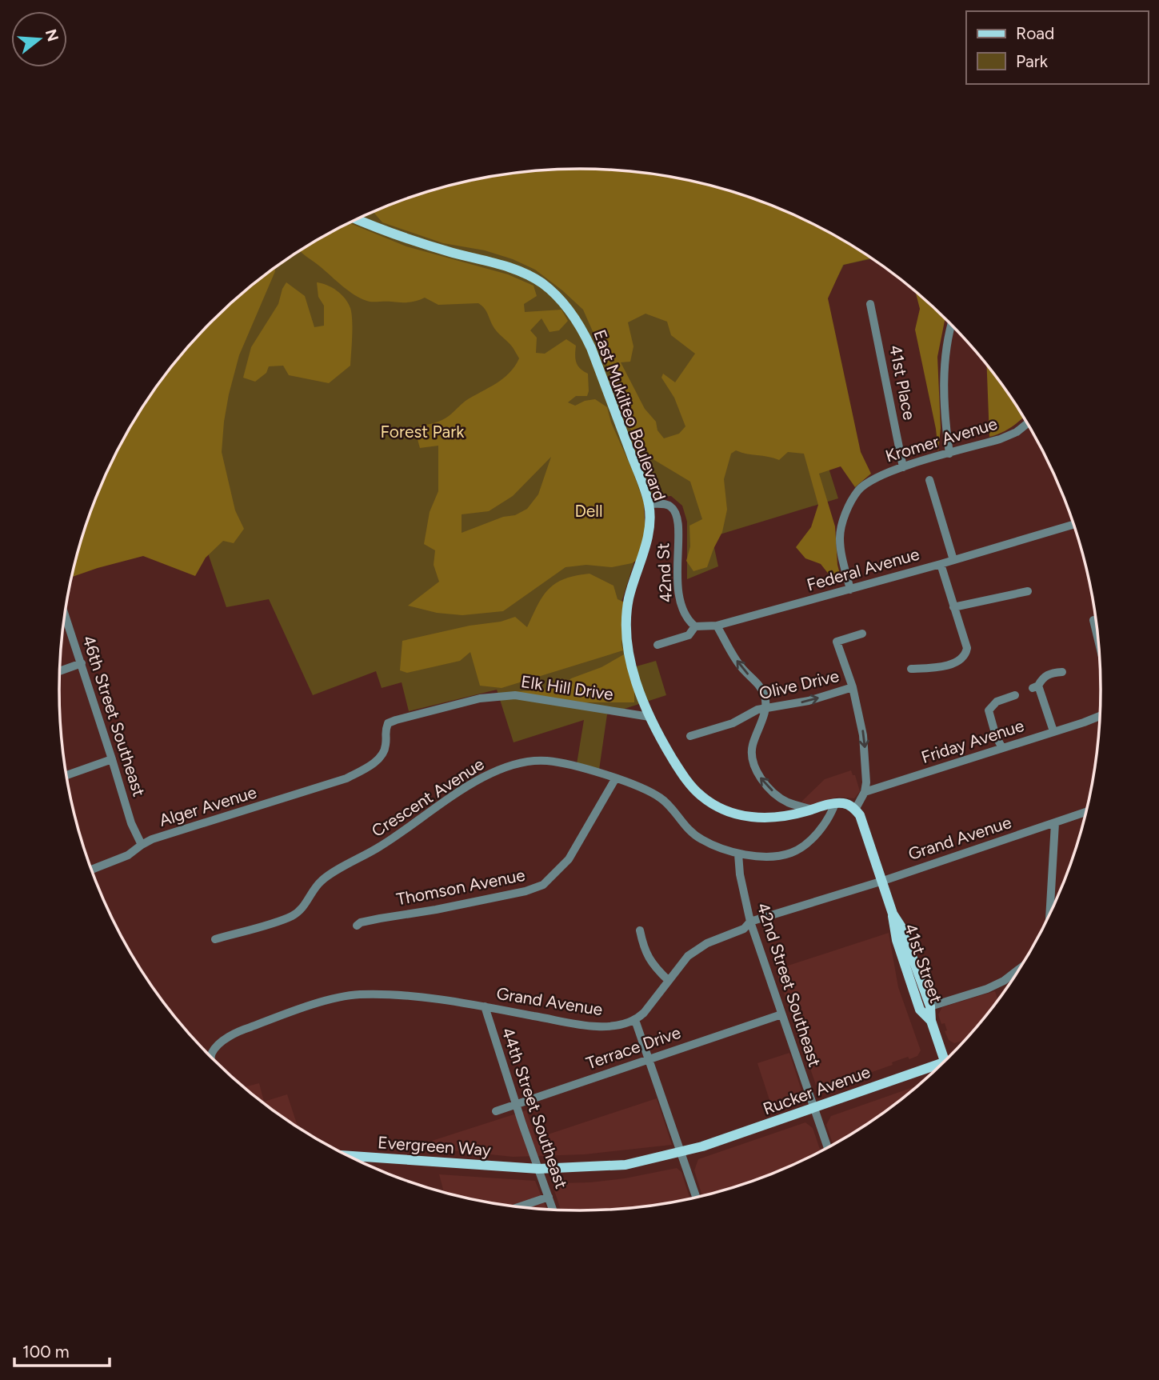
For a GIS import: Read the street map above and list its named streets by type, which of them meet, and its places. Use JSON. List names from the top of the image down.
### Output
{
  "streets": {
    "main road": [
      "East Mukilteo Boulevard",
      "41st Street",
      "Rucker Avenue",
      "Evergreen Way"
    ],
    "street": [
      "41st Place",
      "Kromer Avenue",
      "Federal Avenue",
      "42nd St",
      "Olive Drive",
      "Elk Hill Drive",
      "46th Street Southeast",
      "Friday Avenue",
      "Crescent Avenue",
      "Alger Avenue",
      "Grand Avenue",
      "Thomson Avenue",
      "42nd Street Southeast",
      "Terrace Drive",
      "44th Street Southeast"
    ]
  },
  "crossings": [
    ["41st Place", "Kromer Avenue"],
    ["East Mukilteo Boulevard", "42nd St"],
    ["East Mukilteo Boulevard", "Elk Hill Drive"],
    ["East Mukilteo Boulevard", "Crescent Avenue"],
    ["Kromer Avenue", "Federal Avenue"],
    ["Federal Avenue", "42nd St"],
    ["Elk Hill Drive", "Alger Avenue"],
    ["46th Street Southeast", "Alger Avenue"],
    ["Crescent Avenue", "Thomson Avenue"],
    ["Crescent Avenue", "42nd Street Southeast"],
    ["Grand Avenue", "41st Street"],
    ["Grand Avenue", "42nd Street Southeast"],
    ["Grand Avenue", "44th Street Southeast"],
    ["42nd Street Southeast", "Terrace Drive"],
    ["42nd Street Southeast", "Rucker Avenue"],
    ["Terrace Drive", "44th Street Southeast"],
    ["Rucker Avenue", "44th Street Southeast"],
    ["Rucker Avenue", "Evergreen Way"],
    ["44th Street Southeast", "Evergreen Way"]
  ],
  "one_way": ["Olive Drive"],
  "parks": ["Forest Park", "Dell"],
  "legend": ["Road", "Park"],
  "scale_bar": "100 m",
  "north": "right"
}
